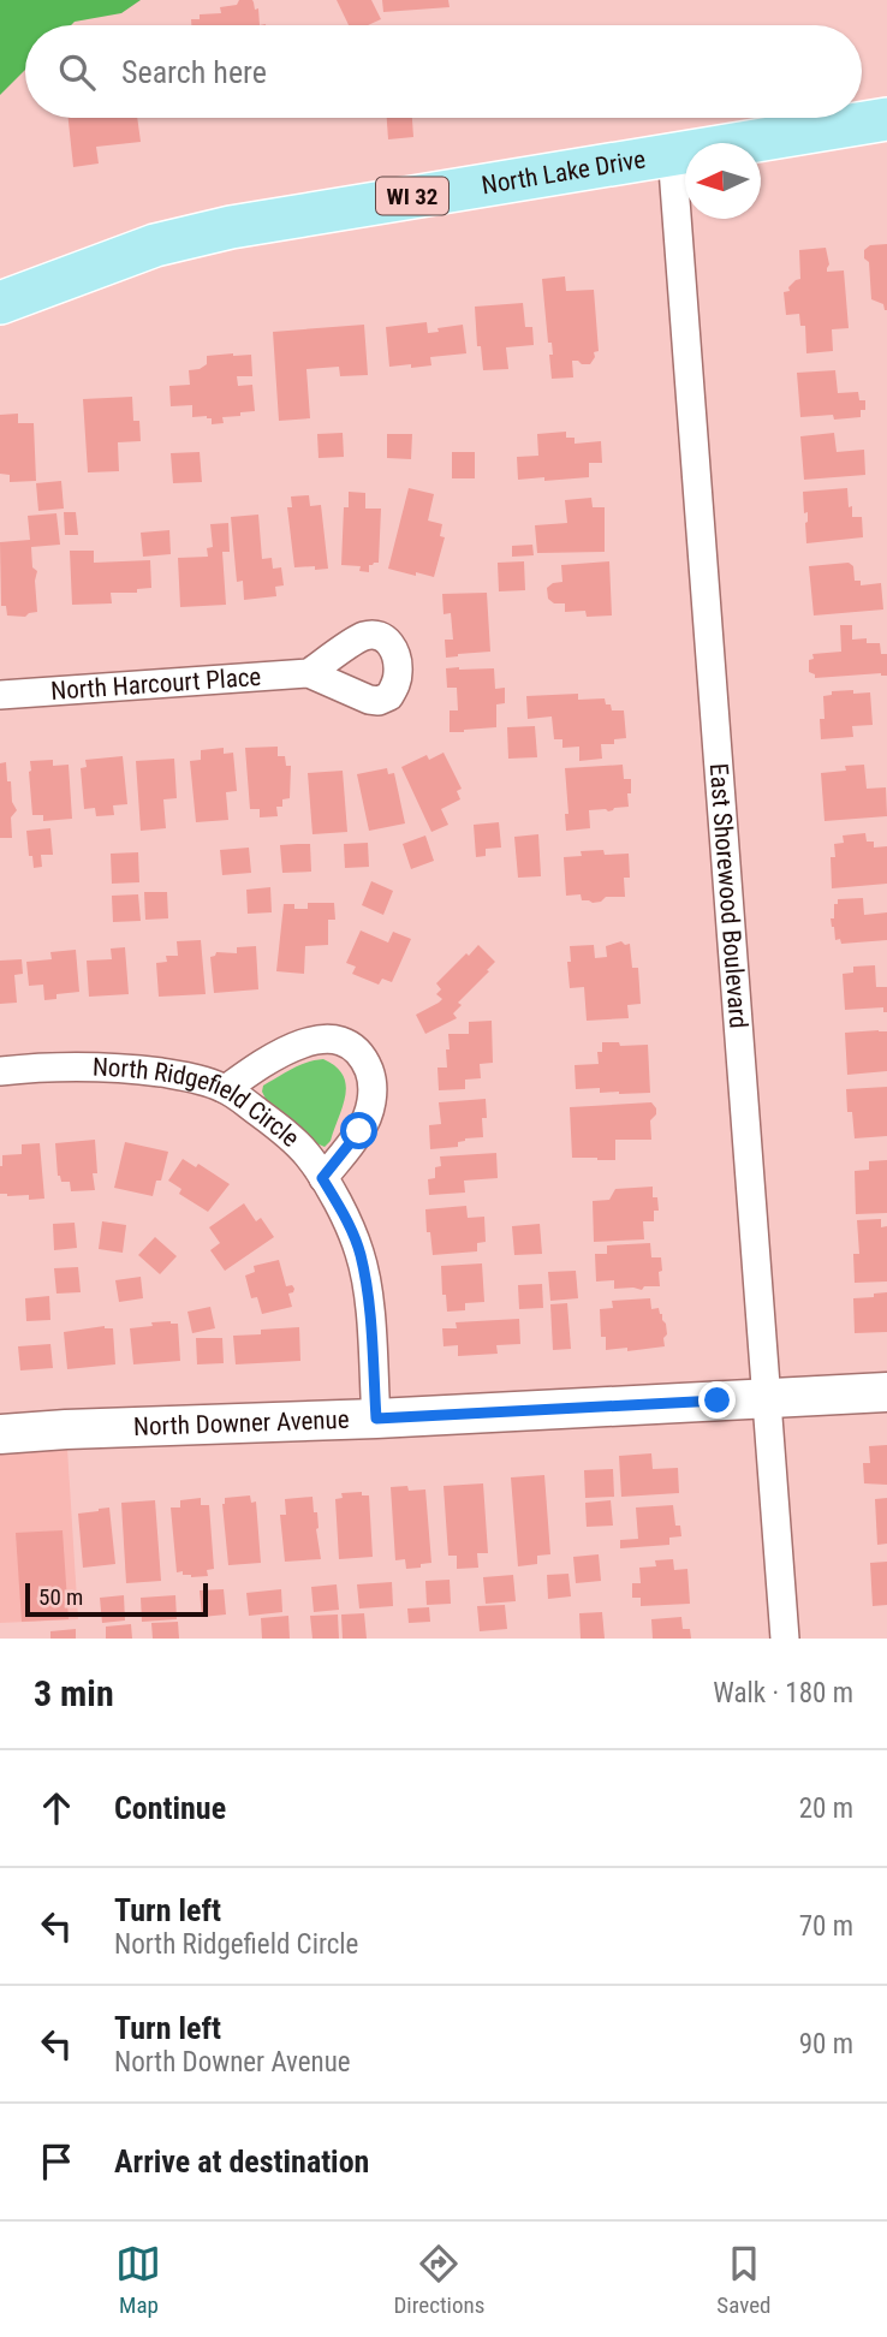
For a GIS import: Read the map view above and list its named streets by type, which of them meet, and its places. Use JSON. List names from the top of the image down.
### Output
{
  "streets": {
    "main road": ["North Lake Drive", "WI 32"],
    "street": [
      "North Harcourt Place",
      "East Shorewood Boulevard",
      "North Ridgefield Circle",
      "North Downer Avenue"
    ]
  },
  "crossings": [
    ["North Lake Drive", "East Shorewood Boulevard"],
    ["East Shorewood Boulevard", "North Downer Avenue"],
    ["North Ridgefield Circle", "North Downer Avenue"]
  ],
  "scale_bar": "50 m",
  "north": "left",
  "page": {
    "search": "Search here",
    "scale": "50 m",
    "heading": ["3 min", "Walk · 180 m"],
    "list": [
      ["Continue", "20 m"],
      ["Turn left", "North Ridgefield Circle", "70 m"],
      ["Turn left", "North Downer Avenue", "90 m"],
      "Arrive at destination"
    ],
    "nav": ["Map", "Directions", "Saved"]
  }
}
